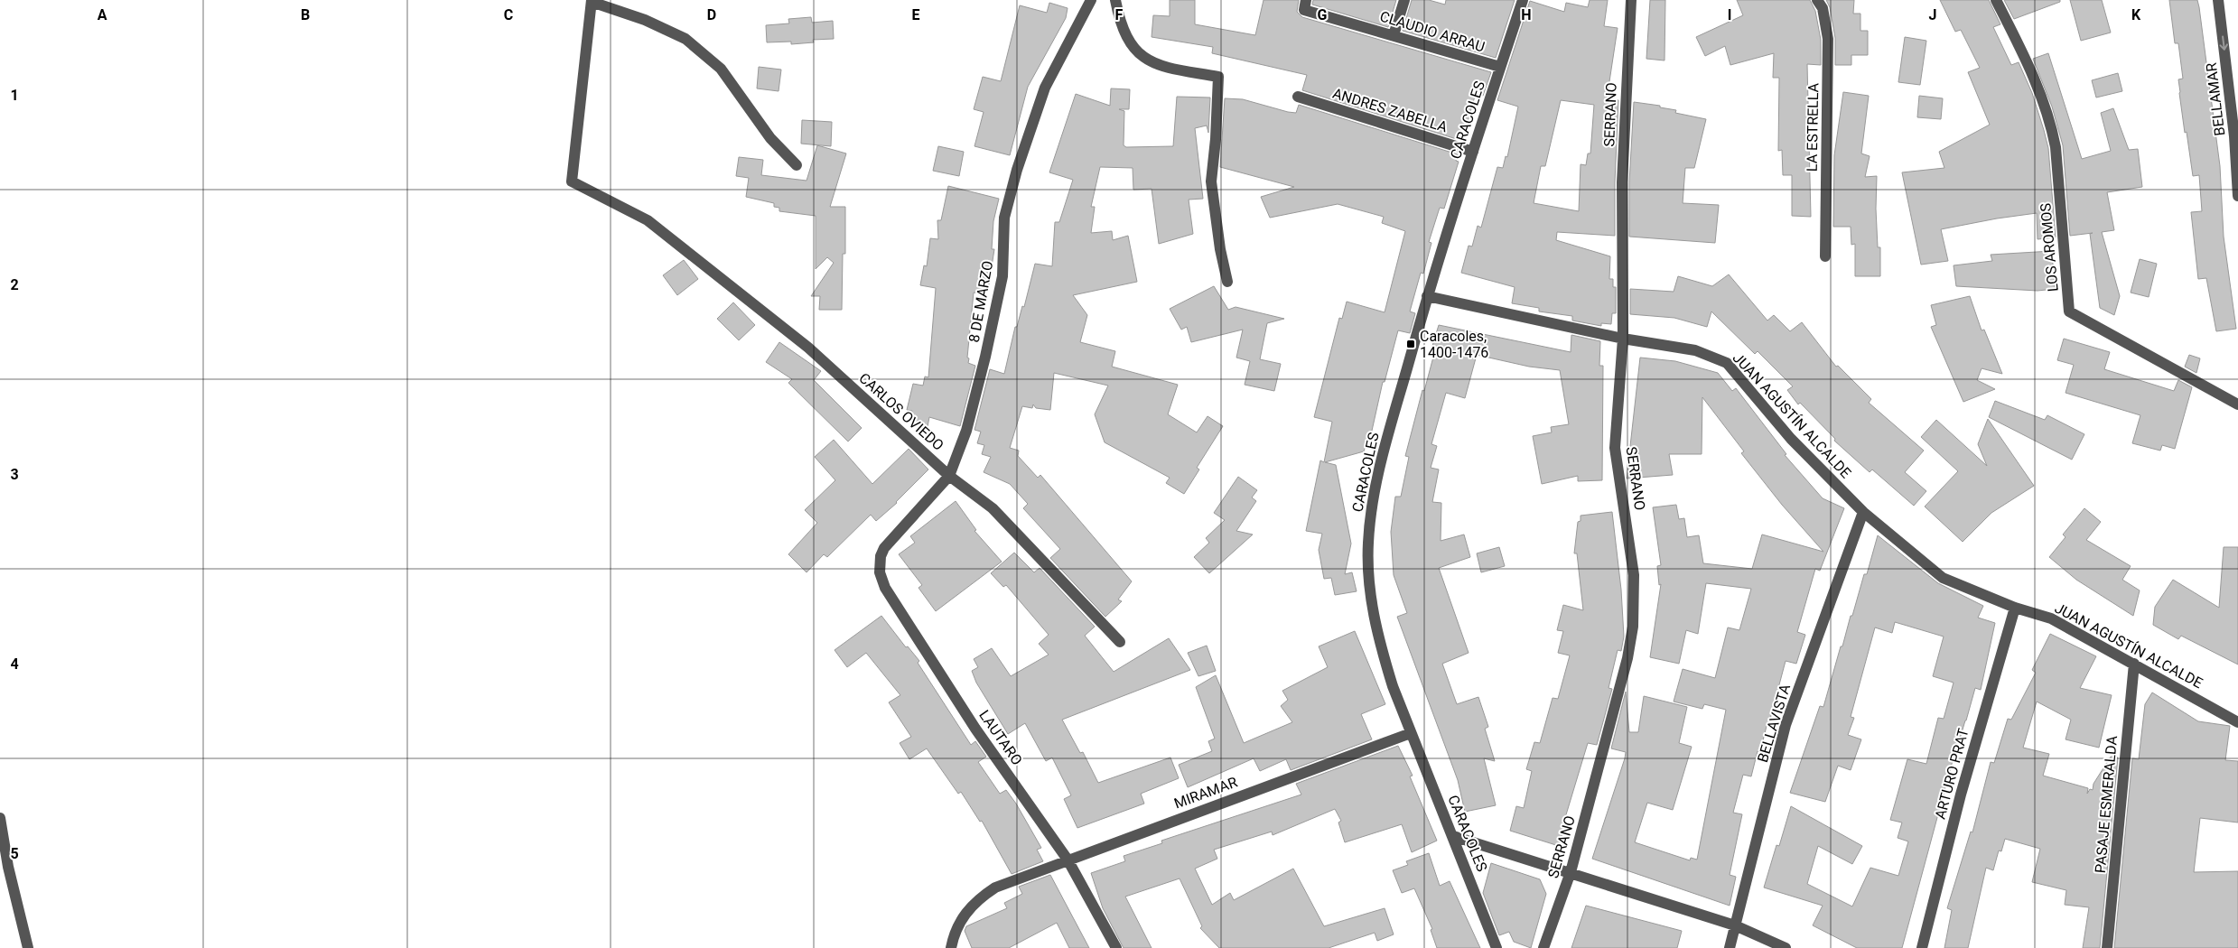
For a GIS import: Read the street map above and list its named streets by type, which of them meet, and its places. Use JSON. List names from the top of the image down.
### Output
{
  "streets": {
    "street": [
      "CLAUDIO ARRAU",
      "BELLAMAR",
      "ANDRES ZABELLA",
      "SERRANO",
      "CARACOLES",
      "LA ESTRELLA",
      "LOS AROMOS",
      "8 DE MARZO",
      "CARLOS OVIEDO",
      "JUAN AGUSTÍN ALCALDE",
      "BELLAVISTA",
      "LAUTARO",
      "ARTURO PRAT",
      "MIRAMAR",
      "PASAJE ESMERALDA"
    ]
  },
  "crossings": [
    ["CLAUDIO ARRAU", "CARACOLES"],
    ["ANDRES ZABELLA", "CARACOLES"],
    ["SERRANO", "JUAN AGUSTÍN ALCALDE"],
    ["CARACOLES", "JUAN AGUSTÍN ALCALDE"],
    ["CARACOLES", "MIRAMAR"],
    ["8 DE MARZO", "CARLOS OVIEDO"],
    ["8 DE MARZO", "LAUTARO"],
    ["JUAN AGUSTÍN ALCALDE", "BELLAVISTA"],
    ["JUAN AGUSTÍN ALCALDE", "ARTURO PRAT"],
    ["JUAN AGUSTÍN ALCALDE", "PASAJE ESMERALDA"],
    ["LAUTARO", "MIRAMAR"]
  ],
  "one_way": ["BELLAMAR"],
  "places": {
    "transit": ["Caracoles, 1400-1476"]
  },
  "grid": {
    "columns": [
      "A",
      "B",
      "C",
      "D",
      "E",
      "F",
      "G",
      "H",
      "I",
      "J",
      "K"
    ],
    "rows": [
      "1",
      "2",
      "3",
      "4",
      "5"
    ]
  }
}
